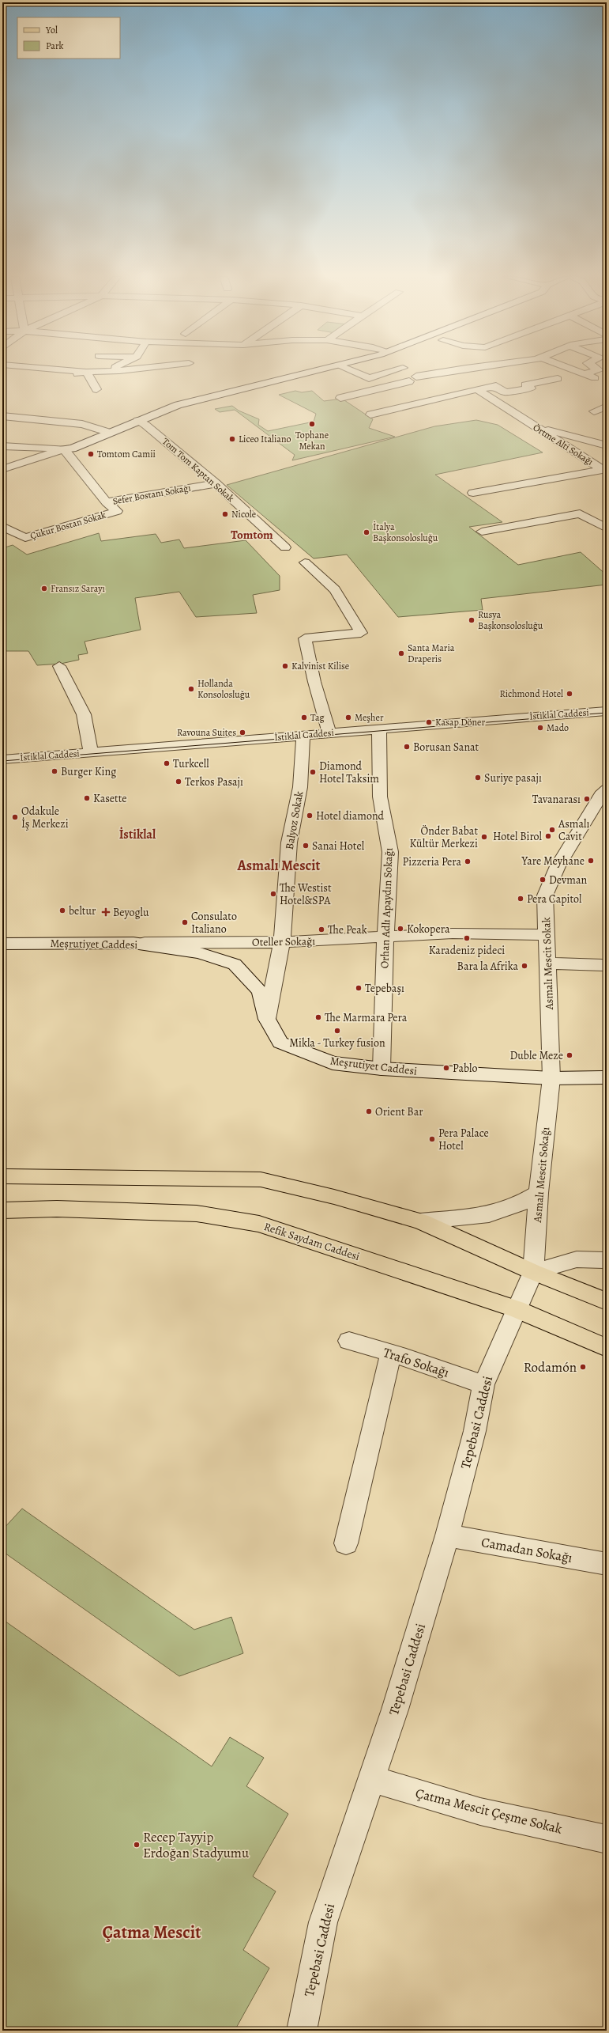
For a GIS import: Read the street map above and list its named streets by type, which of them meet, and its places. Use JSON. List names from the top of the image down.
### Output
{
  "streets": {
    "main road": ["Refik Saydam Caddesi"],
    "street": [
      "Örtme Alti Sokağı",
      "Tom Tom Kaptan Sokak",
      "Sefer Bostanı Sokağı",
      "Çukur Bostan Sokak",
      "İstiklal Caddesi",
      "Balyoz Sokak",
      "Orhan Adlı Apaydın Sokağı",
      "Oteller Sokağı",
      "Meşrutiyet Caddesi",
      "Asmalı Mescit Sokak",
      "Asmalı Mescit Sokağı",
      "Trafo Sokağı",
      "Tepebasi Caddesi",
      "Camadan Sokağı",
      "Çatma Mescit Çeşme Sokak"
    ]
  },
  "crossings": [
    ["Tom Tom Kaptan Sokak", "Sefer Bostanı Sokağı"],
    ["Sefer Bostanı Sokağı", "Çukur Bostan Sokak"],
    ["İstiklal Caddesi", "Balyoz Sokak"],
    ["İstiklal Caddesi", "Orhan Adlı Apaydın Sokağı"],
    ["Balyoz Sokak", "Oteller Sokağı"],
    ["Balyoz Sokak", "Meşrutiyet Caddesi"],
    ["Orhan Adlı Apaydın Sokağı", "Oteller Sokağı"],
    ["Orhan Adlı Apaydın Sokağı", "Meşrutiyet Caddesi"],
    ["Oteller Sokağı", "Meşrutiyet Caddesi"],
    ["Oteller Sokağı", "Asmalı Mescit Sokak"],
    ["Meşrutiyet Caddesi", "Asmalı Mescit Sokak"],
    ["Meşrutiyet Caddesi", "Asmalı Mescit Sokağı"],
    ["Asmalı Mescit Sokak", "Asmalı Mescit Sokağı"],
    ["Asmalı Mescit Sokağı", "Tepebasi Caddesi"],
    ["Refik Saydam Caddesi", "Tepebasi Caddesi"],
    ["Trafo Sokağı", "Tepebasi Caddesi"],
    ["Tepebasi Caddesi", "Camadan Sokağı"],
    ["Tepebasi Caddesi", "Çatma Mescit Çeşme Sokak"]
  ],
  "districts": [
    "Tomtom",
    "İstiklal",
    "Asmalı Mescit",
    "Çatma Mescit"
  ],
  "places": {
    "other": [
      "Tophane Mekan",
      "Liceo Italiano",
      "Tomtom Camii",
      "Nicole",
      "İtalya Başkonsolosluğu",
      "Fransız Sarayı",
      "Rusya Başkonsolosluğu",
      "Santa Maria Draperis",
      "Kalvinist Kilise",
      "Hollanda Konsolosluğu",
      "Richmond Hotel",
      "Tag",
      "Meşher",
      "Kasap Döner",
      "Mado",
      "Ravouna Suites",
      "Borusan Sanat",
      "Turkcell",
      "Burger King",
      "Diamond Hotel Taksim",
      "Suriye pasajı",
      "Terkos Pasajı",
      "Kasette",
      "Tavanarası",
      "Hotel diamond",
      "Odakule İş Merkezi",
      "Asmalı Cavit",
      "Hotel Birol",
      "Önder Babat Kültür Merkezi",
      "Sanai Hotel",
      "Yare Meyhane",
      "Pizzeria Pera",
      "Devman",
      "The Westist Hotel&SPA",
      "Pera Capitol",
      "beltur",
      "Consulato Italiano",
      "Kokopera",
      "The Peak",
      "Karadeniz pideci",
      "Bara la Afrika",
      "Tepebaşı",
      "The Marmara Pera",
      "Mikla - Turkey fusion",
      "Duble Meze",
      "Pablo",
      "Orient Bar",
      "Pera Palace Hotel",
      "Rodamón",
      "Recep Tayyip Erdoğan Stadyumu"
    ],
    "health": ["Beyoglu"]
  },
  "legend": ["Yol", "Park"]
}
